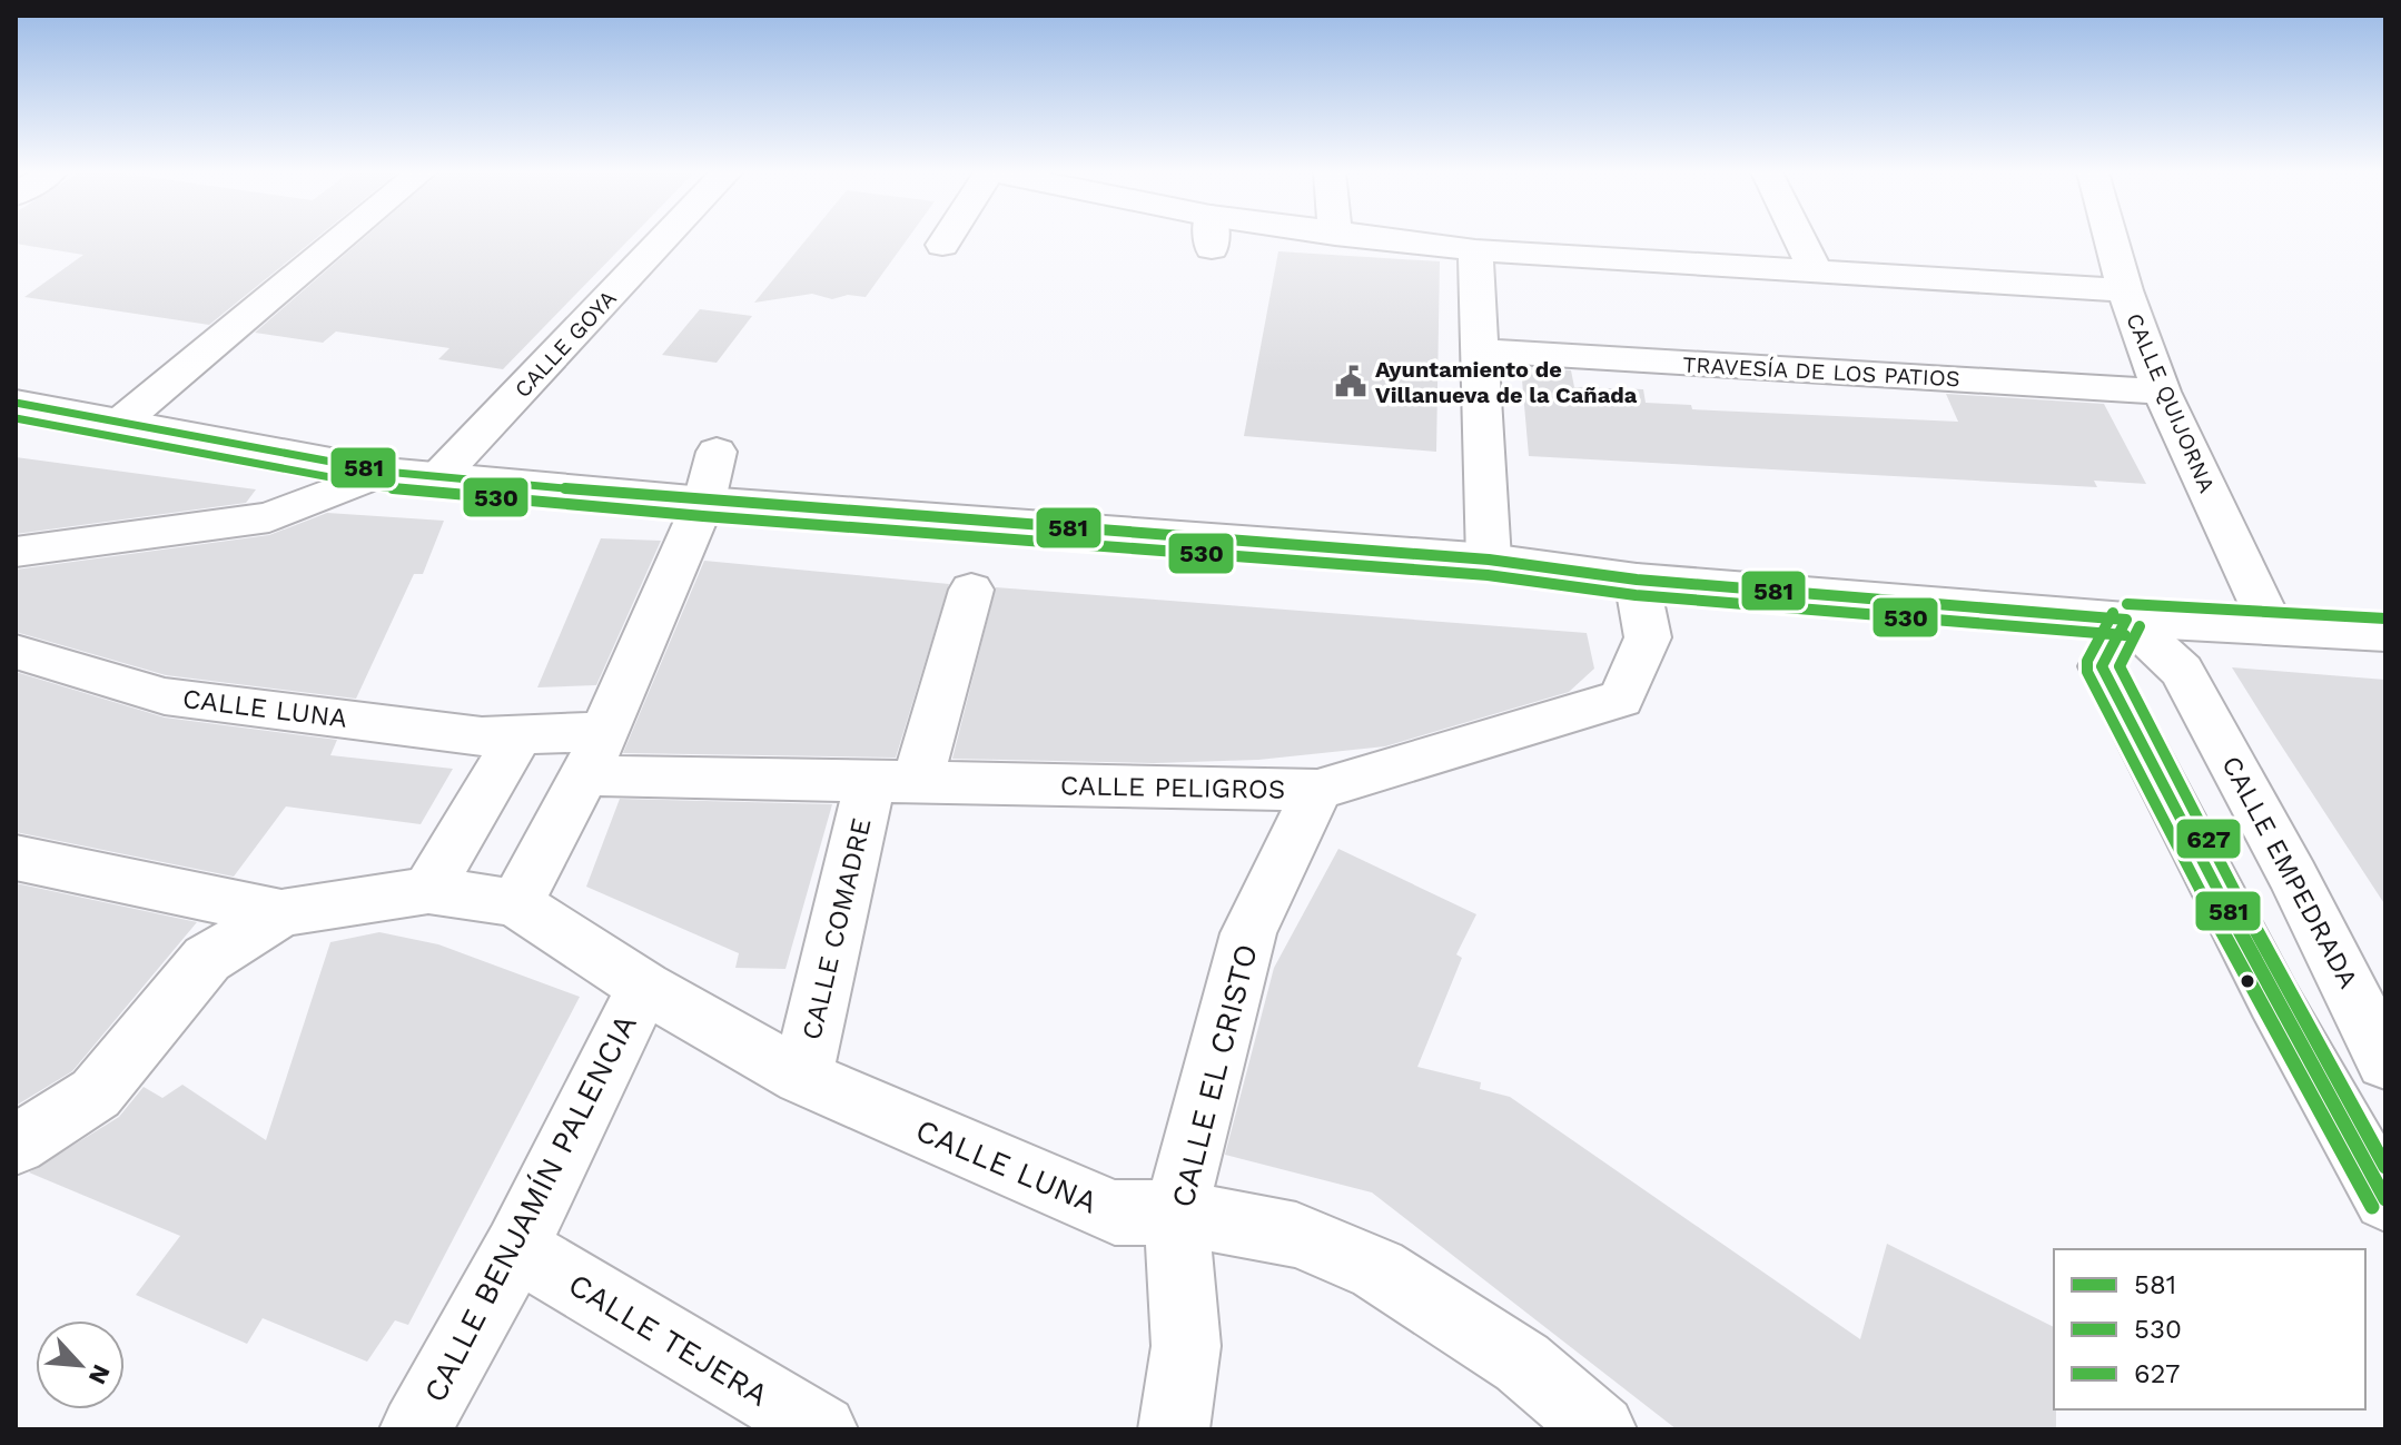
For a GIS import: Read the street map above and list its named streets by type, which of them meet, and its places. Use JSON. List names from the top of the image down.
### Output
{
  "streets": {
    "street": [
      "CALLE GOYA",
      "TRAVESÍA DE LOS PATIOS",
      "CALLE QUIJORNA",
      "CALLE LUNA",
      "CALLE PELIGROS",
      "CALLE EMPEDRADA",
      "CALLE COMADRE",
      "CALLE EL CRISTO",
      "CALLE BENJAMÍN PALENCIA",
      "CALLE TEJERA"
    ]
  },
  "crossings": [
    ["TRAVESÍA DE LOS PATIOS", "CALLE QUIJORNA"],
    ["CALLE LUNA", "CALLE PELIGROS"],
    ["CALLE LUNA", "CALLE COMADRE"],
    ["CALLE LUNA", "CALLE EL CRISTO"],
    ["CALLE LUNA", "CALLE BENJAMÍN PALENCIA"],
    ["CALLE PELIGROS", "CALLE COMADRE"],
    ["CALLE PELIGROS", "CALLE EL CRISTO"],
    ["CALLE BENJAMÍN PALENCIA", "CALLE TEJERA"]
  ],
  "places": {
    "public building": ["Ayuntamiento de Villanueva de la Cañada"]
  },
  "lines": ["transit line 581", "transit line 530", "transit line 627"],
  "legend": ["581", "530", "627"],
  "north": "bottom right"
}
